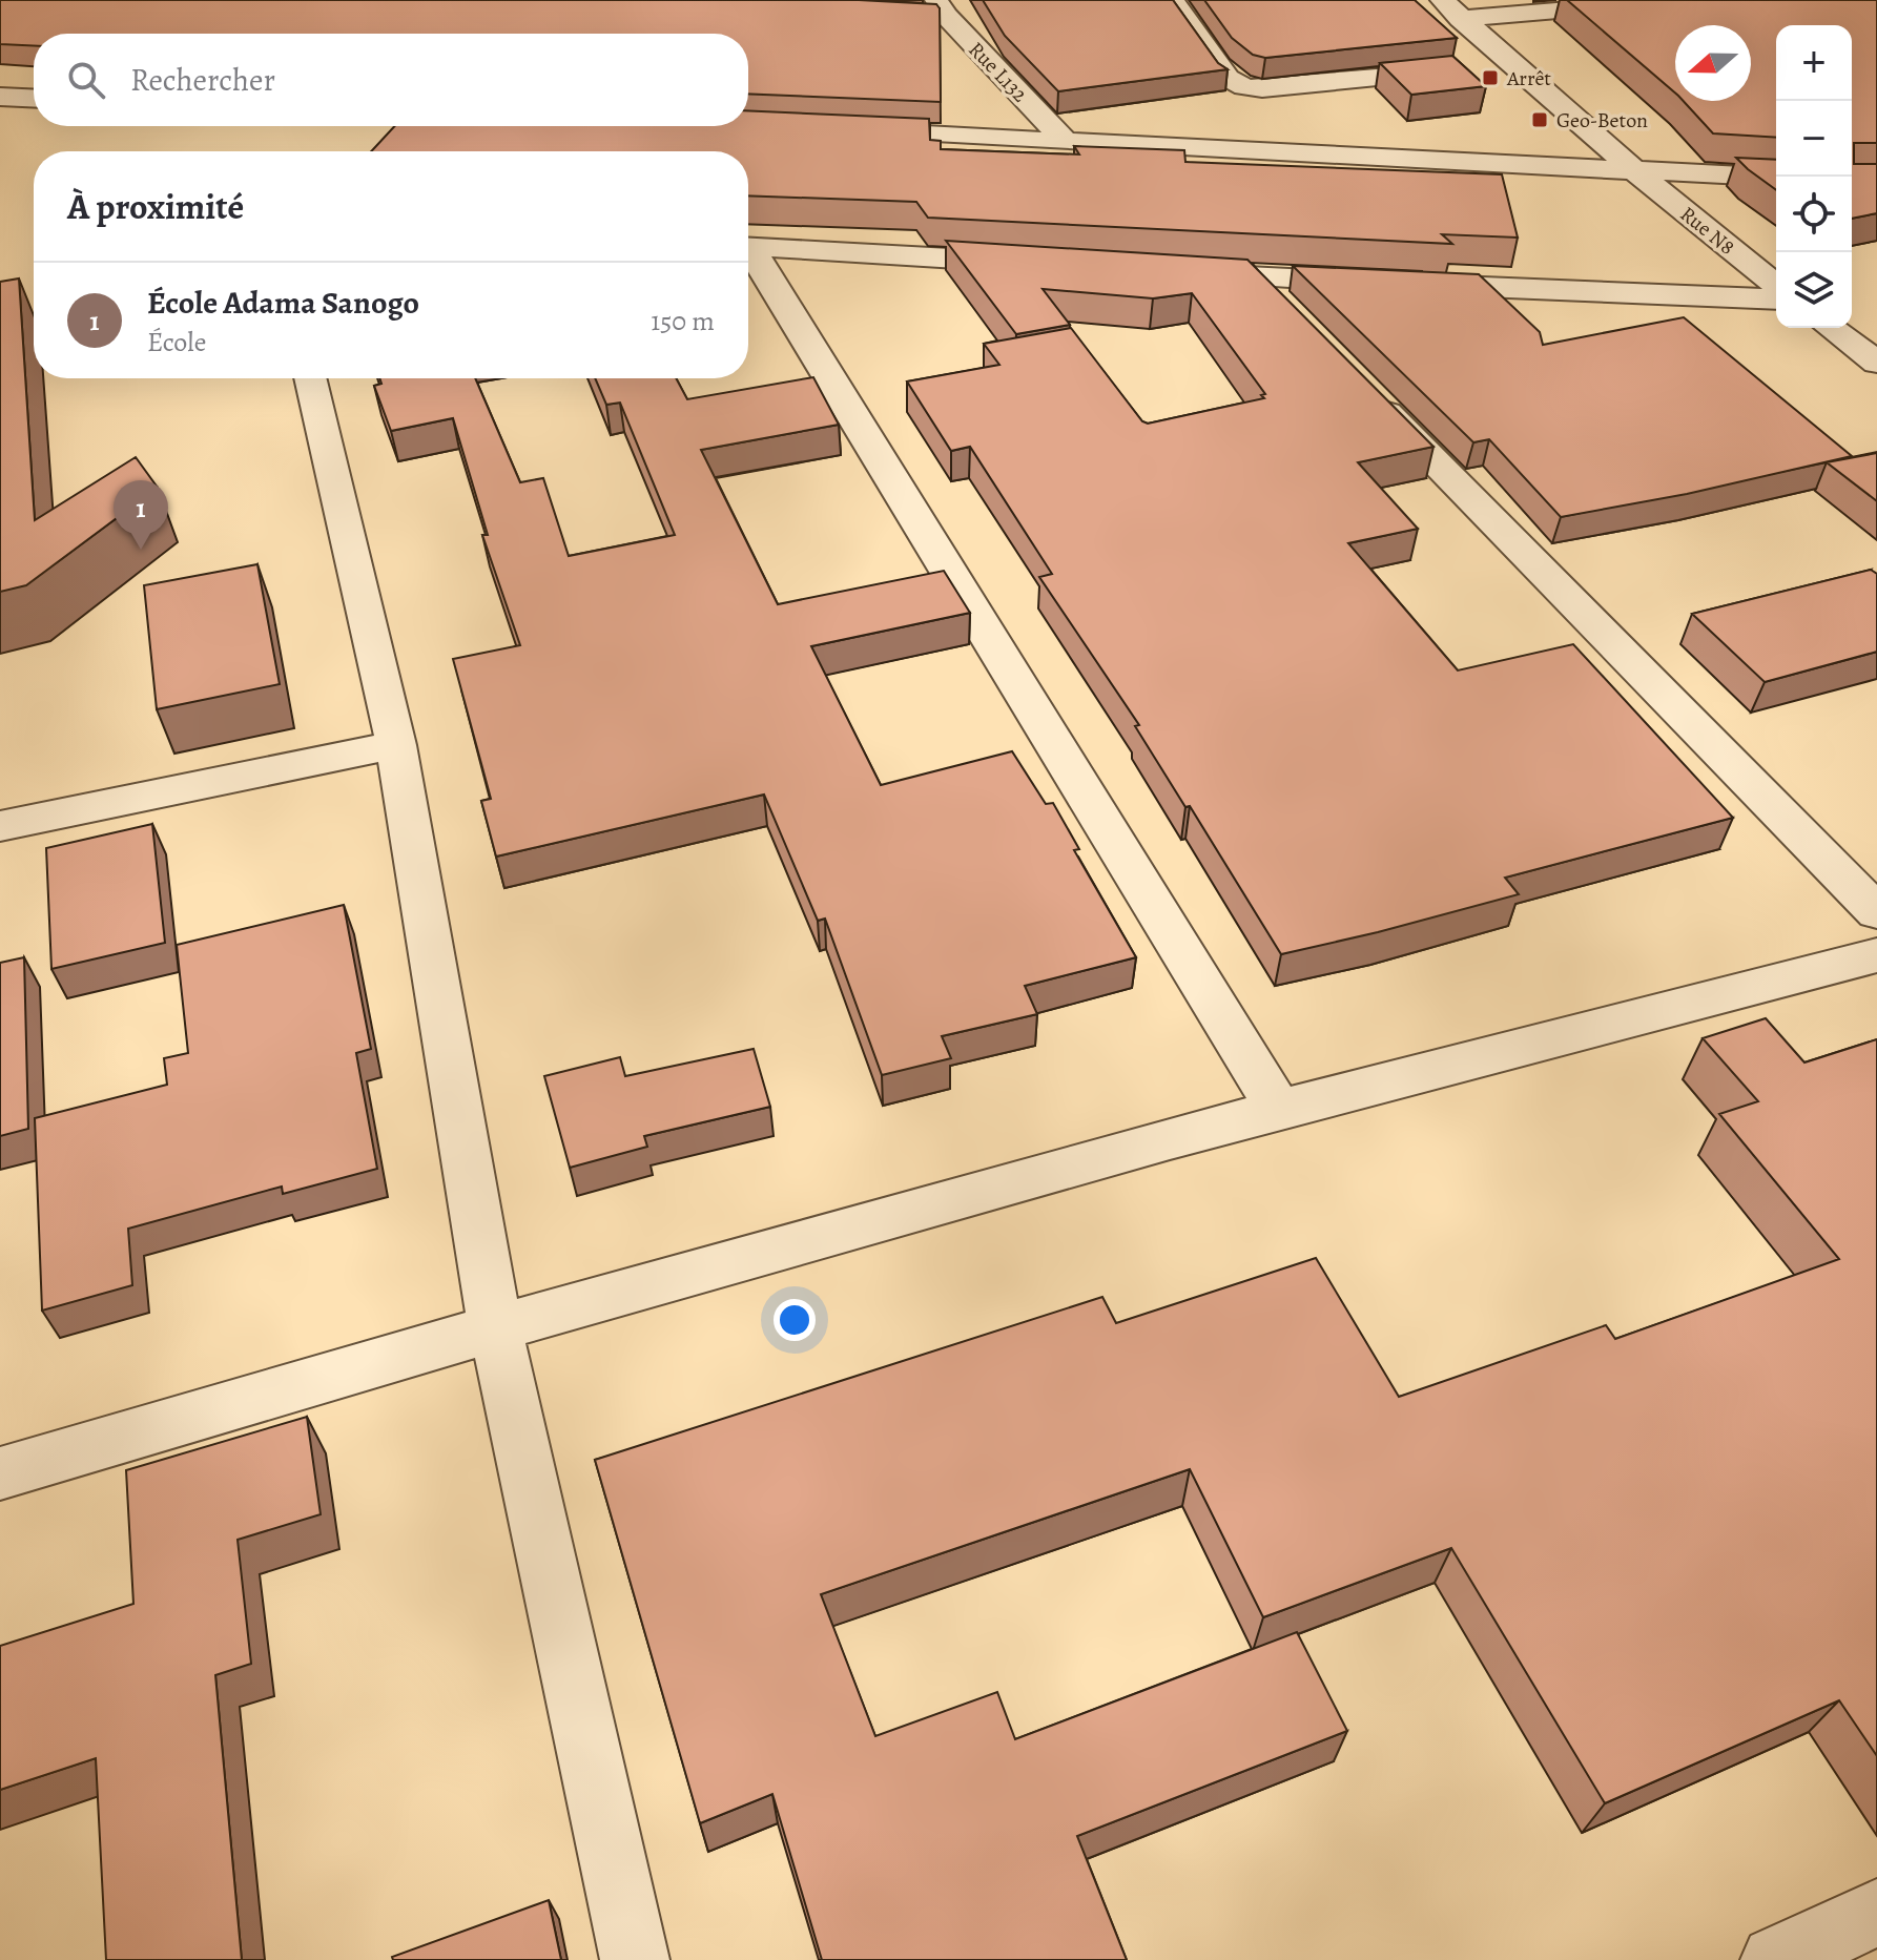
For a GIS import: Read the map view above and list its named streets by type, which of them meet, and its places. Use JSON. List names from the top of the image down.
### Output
{
  "streets": {
    "street": ["Rue L132", "Rue N8"]
  },
  "places": {
    "transit": ["Arrêt", "Geo-Beton"]
  },
  "north": "left",
  "page": {
    "map_buttons": ["+", "−"],
    "search": "Rechercher",
    "heading": "À proximité",
    "list": [
      {
        "mark": "1",
        "name": "École Adama Sanogo",
        "note": "École",
        "value": "150 m"
      }
    ],
    "pins": "1"
  }
}
